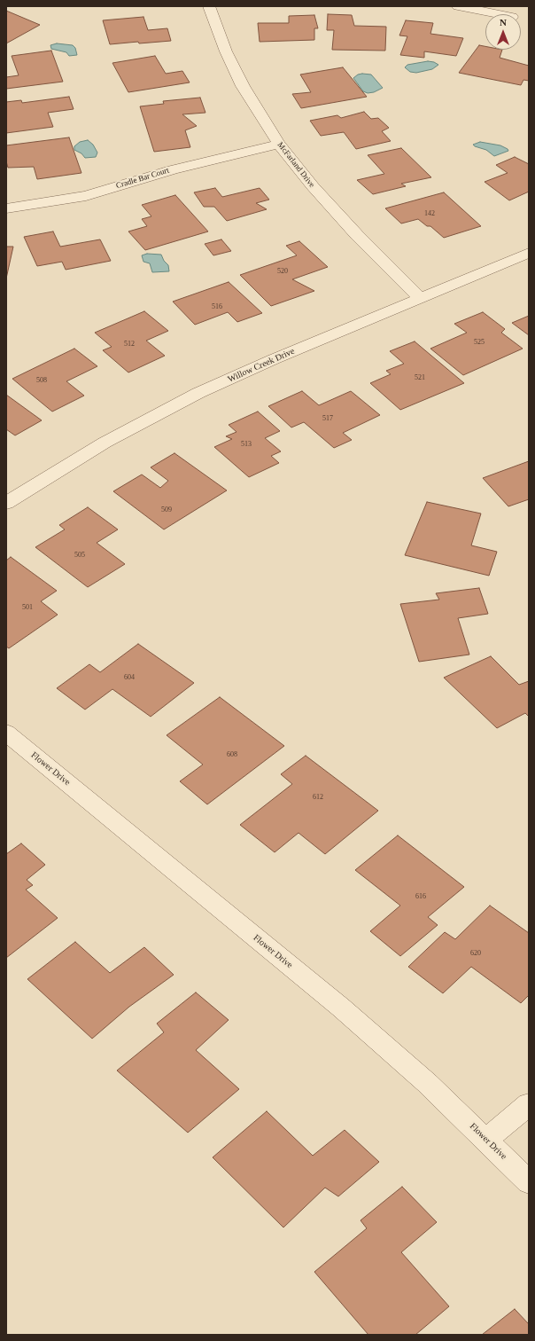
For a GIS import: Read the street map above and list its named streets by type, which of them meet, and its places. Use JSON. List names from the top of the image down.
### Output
{
  "streets": {
    "street": [
      "McFarland Drive",
      "Cradle Bar Court",
      "Willow Creek Drive",
      "Flower Drive"
    ]
  },
  "crossings": [
    ["McFarland Drive", "Cradle Bar Court"],
    ["McFarland Drive", "Willow Creek Drive"]
  ],
  "house_numbers": [
    "142",
    "520",
    "516",
    "525",
    "512",
    "521",
    "508",
    "517",
    "513",
    "509",
    "505",
    "501",
    "604",
    "608",
    "612",
    "616",
    "620"
  ],
  "north": "top"
}
